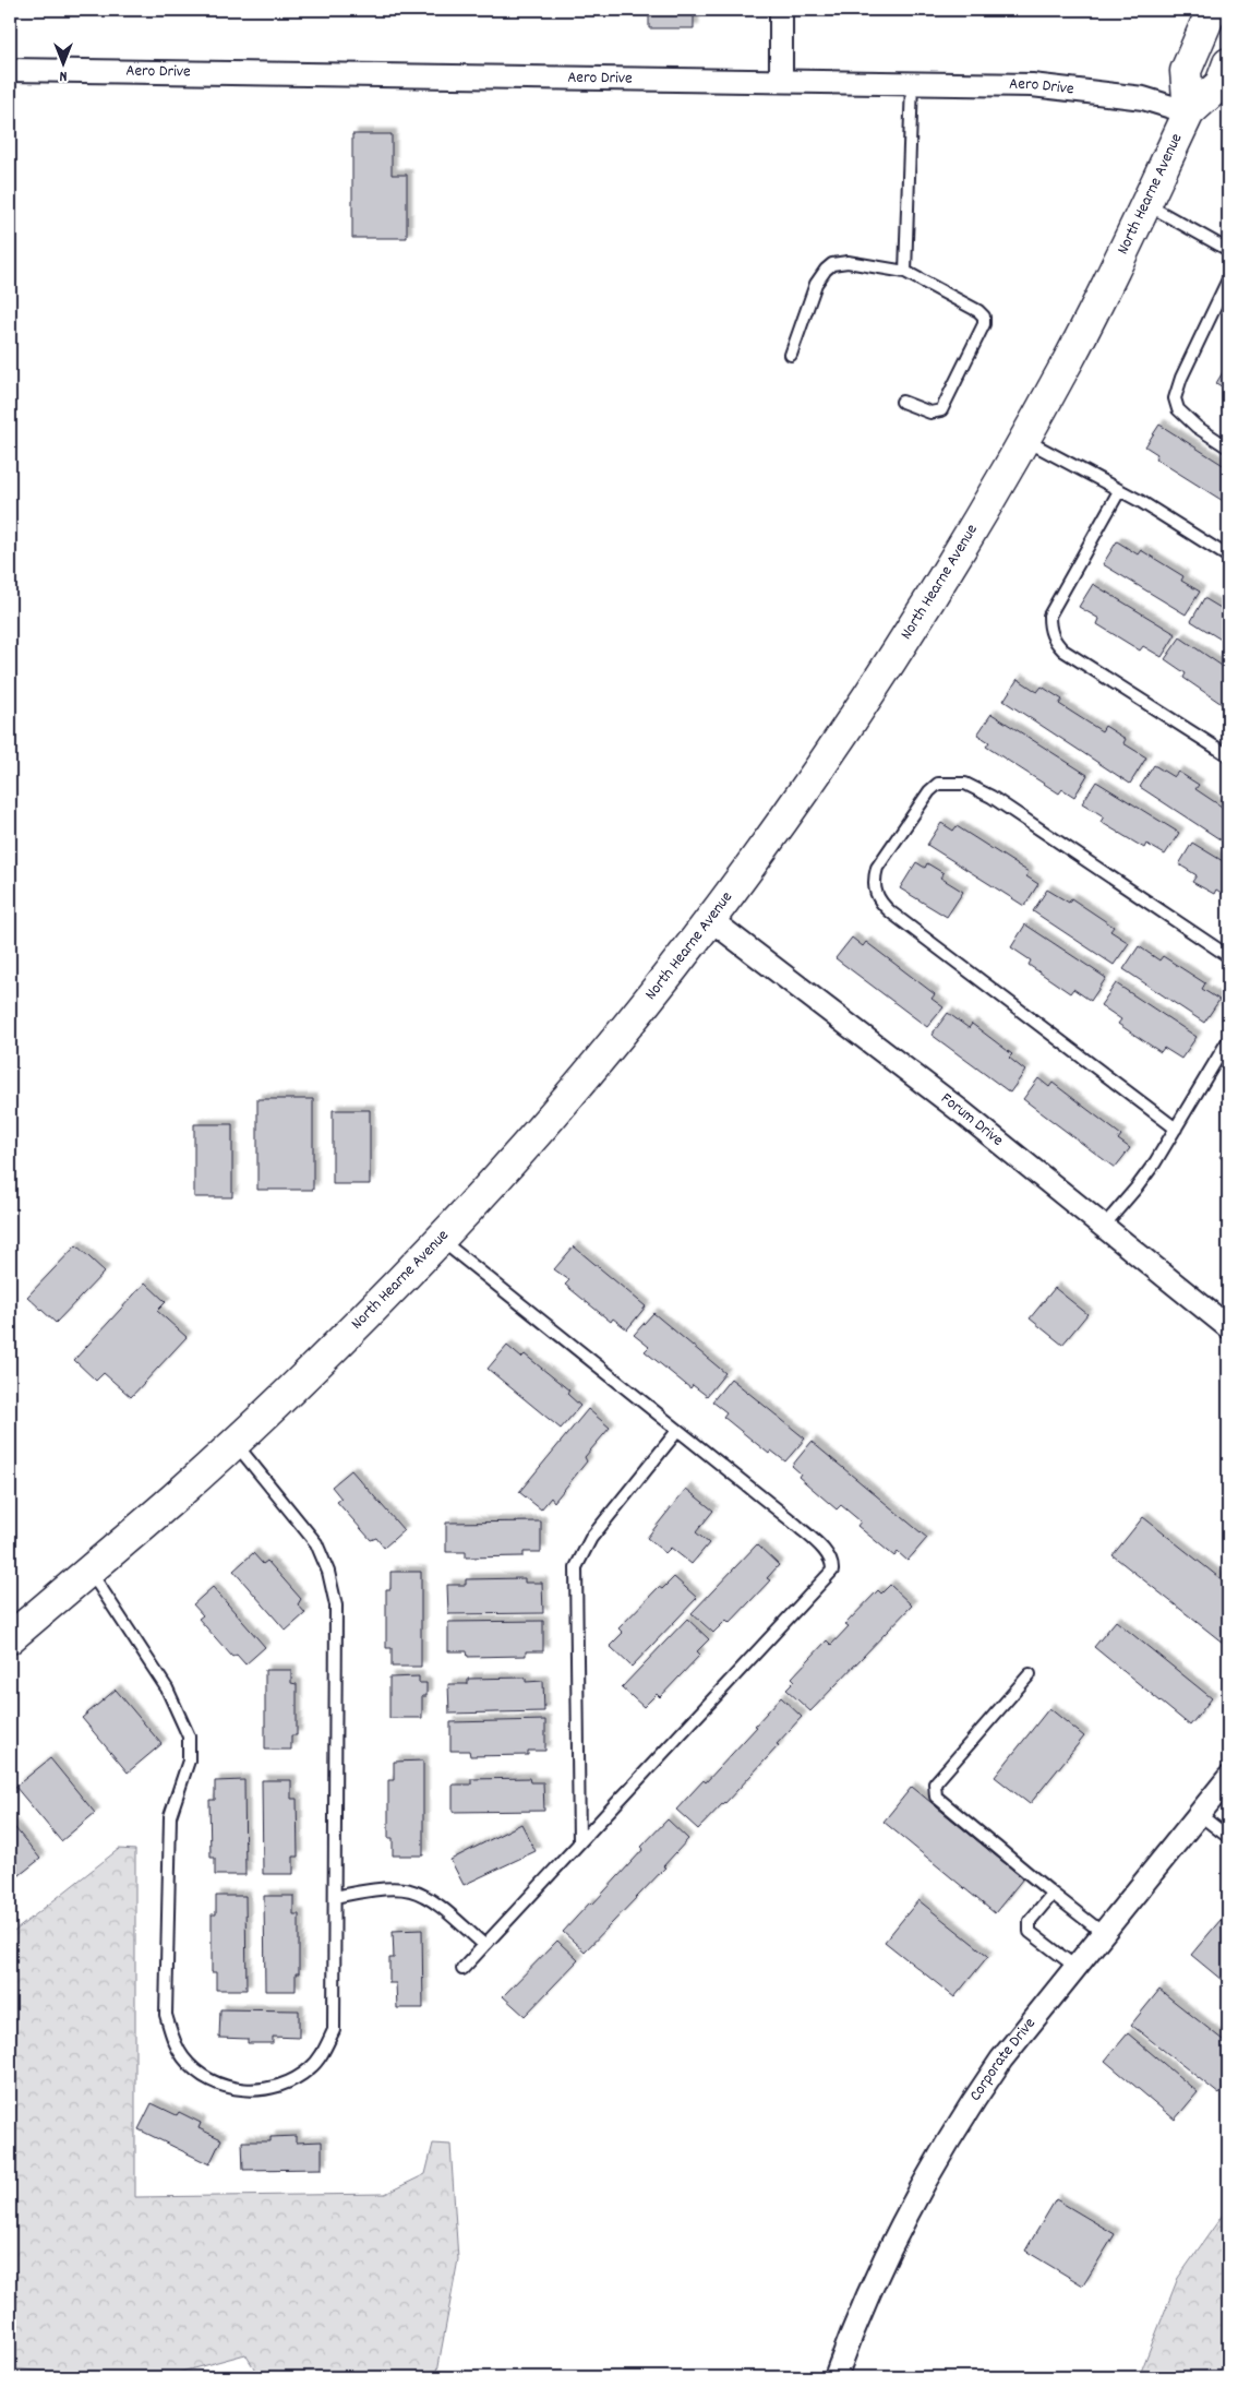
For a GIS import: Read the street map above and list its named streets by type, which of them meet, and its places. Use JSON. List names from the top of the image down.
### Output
{
  "streets": {
    "main road": ["North Hearne Avenue"],
    "street": ["Aero Drive", "Forum Drive", "Corporate Drive"]
  },
  "crossings": [
    ["Aero Drive", "North Hearne Avenue"],
    ["North Hearne Avenue", "Forum Drive"]
  ],
  "north": "bottom"
}
